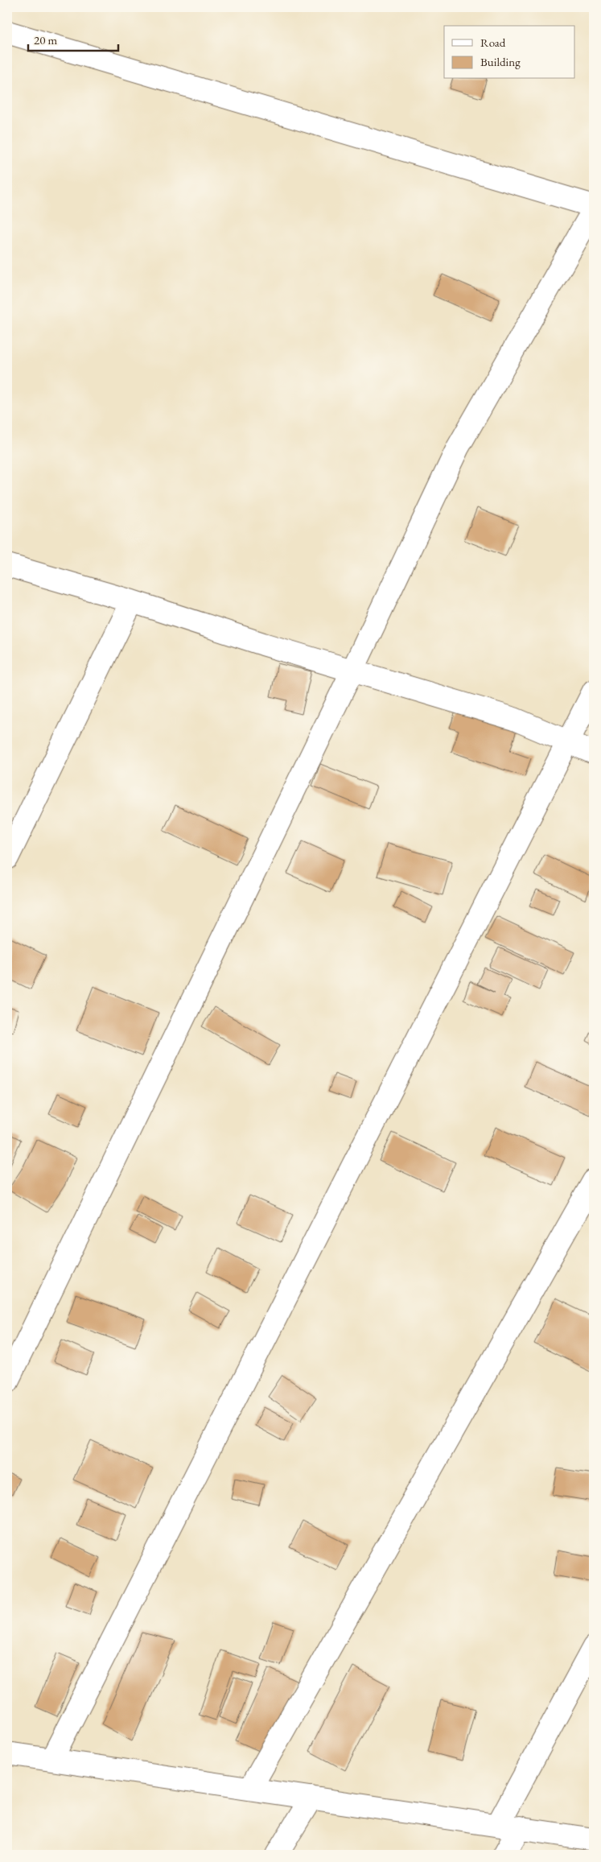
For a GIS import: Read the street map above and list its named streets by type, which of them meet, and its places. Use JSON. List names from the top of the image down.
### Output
{
  "legend": ["Road", "Building"],
  "scale_bar": "20 m"
}
